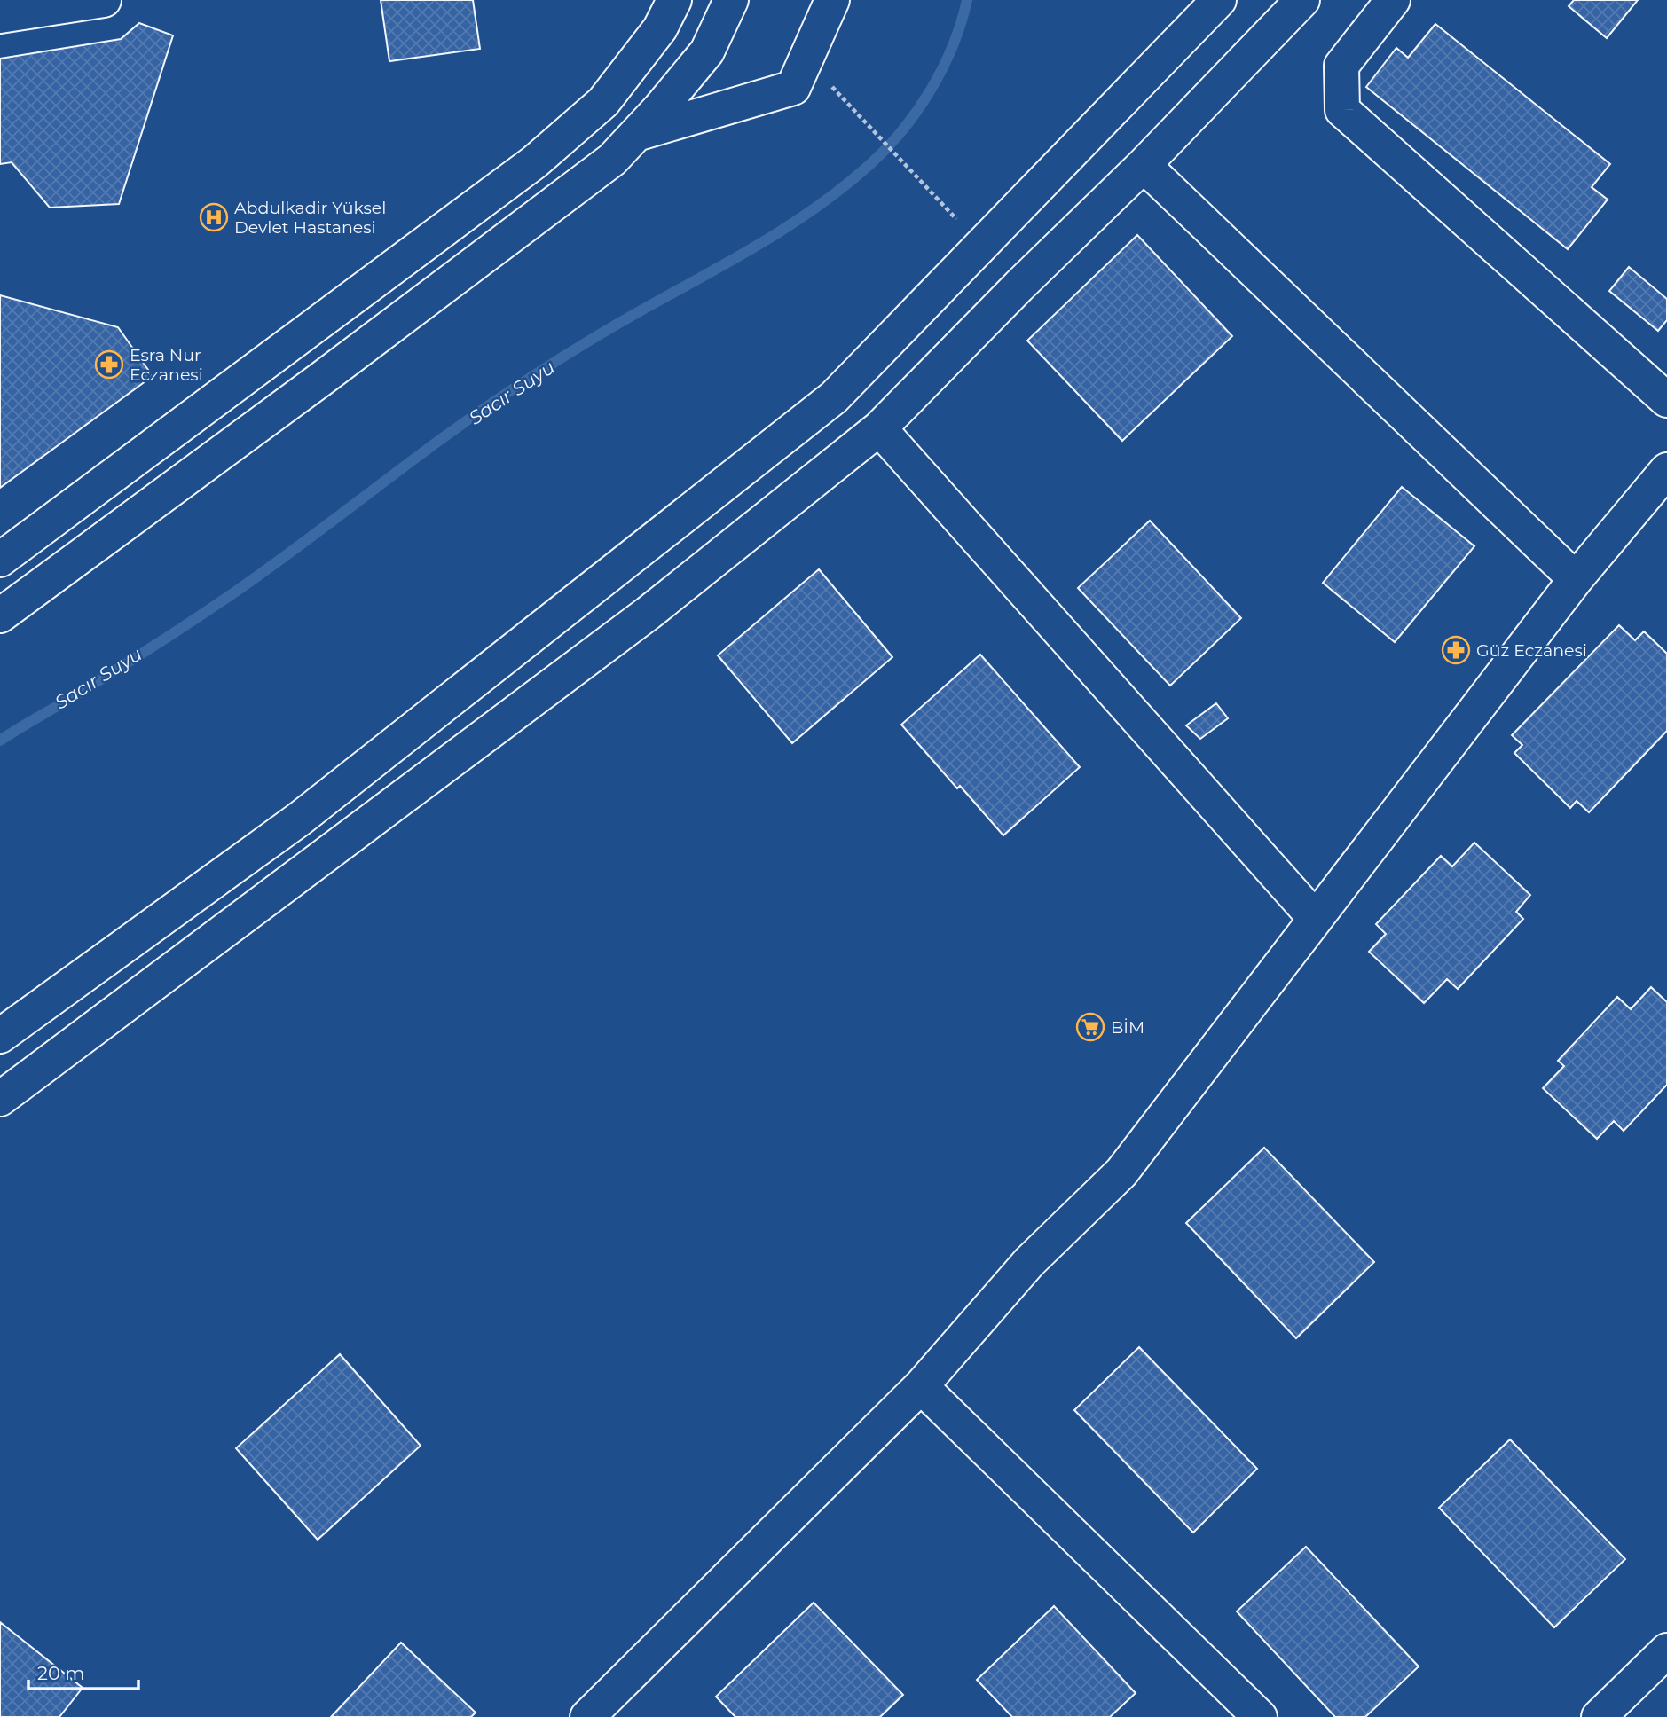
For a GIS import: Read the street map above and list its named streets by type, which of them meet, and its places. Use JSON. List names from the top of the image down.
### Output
{
  "water": ["Sacır Suyu"],
  "places": {
    "hospital": ["Abdulkadir Yüksel Devlet Hastanesi"],
    "pharmacy": ["Esra Nur Eczanesi", "Güz Eczanesi"],
    "supermarket": ["BİM"]
  },
  "scale_bar": "20 m"
}
